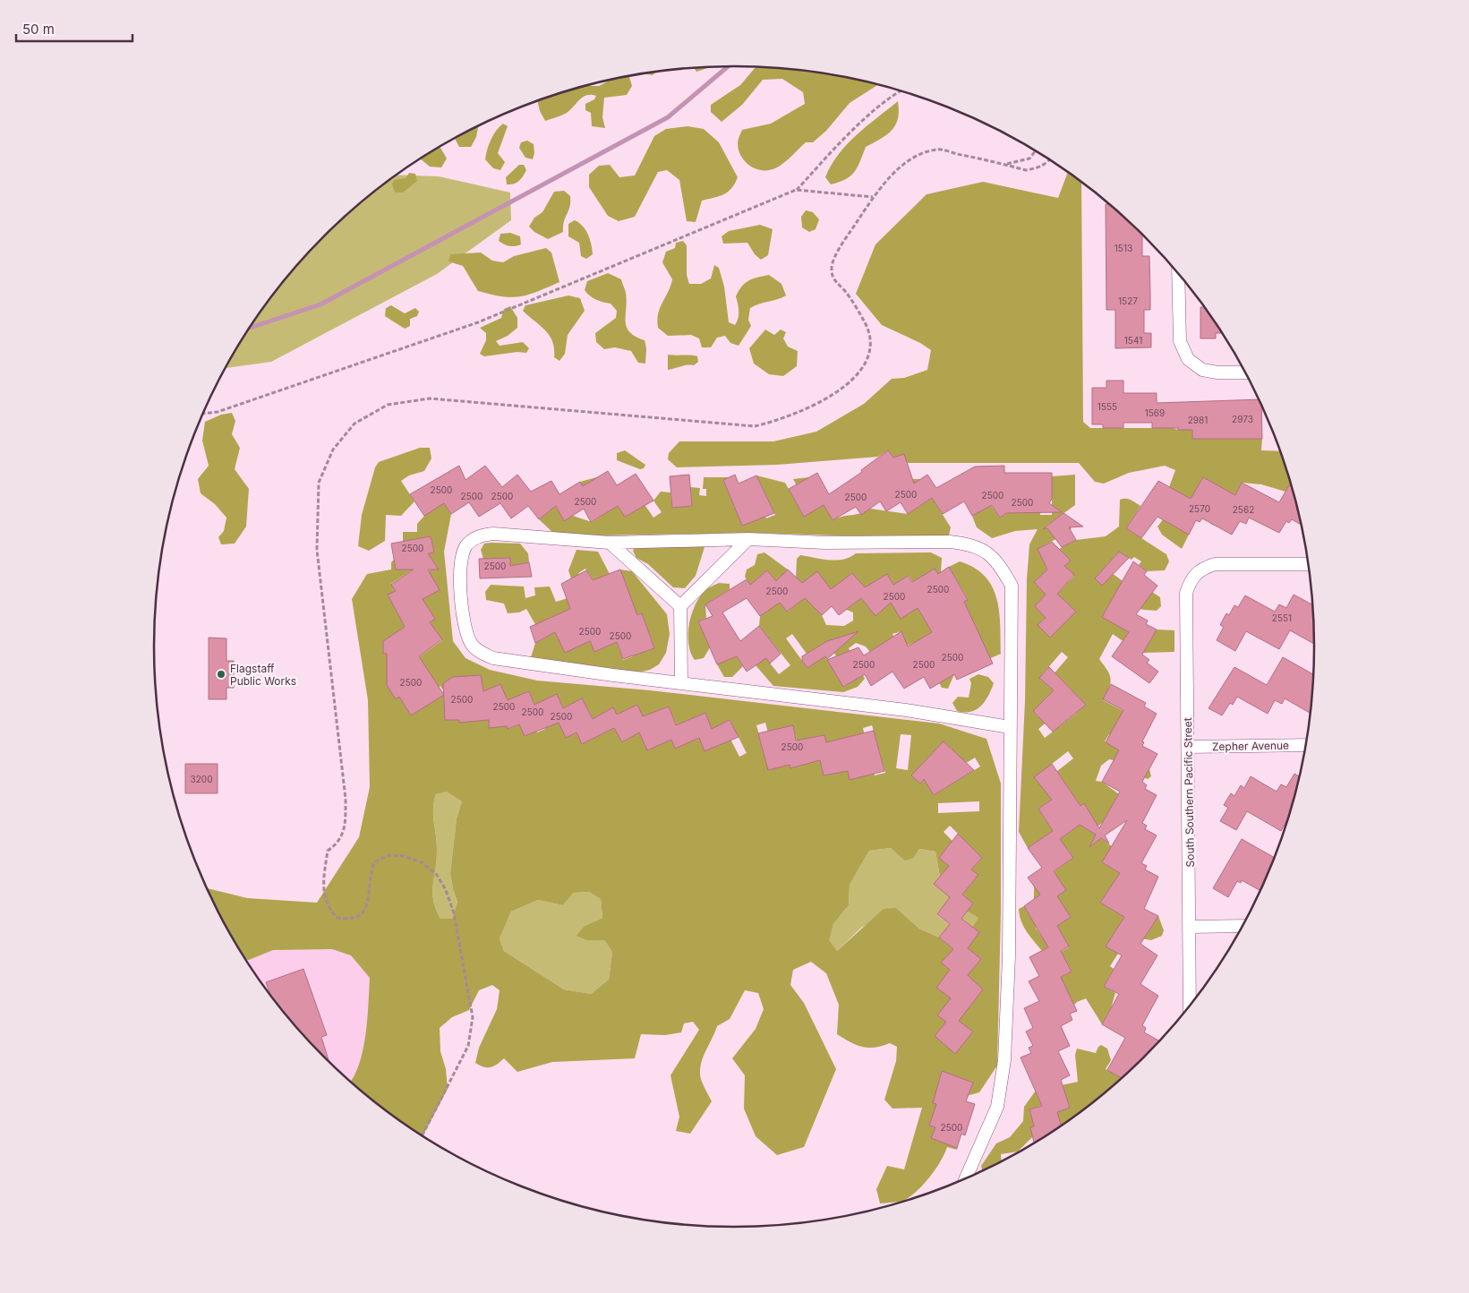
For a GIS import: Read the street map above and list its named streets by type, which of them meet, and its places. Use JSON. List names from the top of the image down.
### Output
{
  "streets": {
    "street": ["Zepher Avenue", "South Southern Pacific Street"]
  },
  "crossings": [
    ["Zepher Avenue", "South Southern Pacific Street"]
  ],
  "places": ["Flagstaff Public Works"],
  "house_numbers": [
    "1513",
    "1527",
    "1541",
    "1555",
    "1569",
    "2973",
    "2981",
    "2500",
    "2500",
    "2500",
    "2500",
    "2500",
    "2500",
    "2500",
    "2500",
    "2570",
    "2562",
    "2500",
    "2500",
    "2500",
    "2500",
    "2500",
    "2551",
    "2500",
    "2500",
    "2500",
    "2500",
    "2500",
    "2500",
    "2500",
    "2500",
    "2500",
    "2500",
    "2500",
    "3200",
    "2500"
  ],
  "scale_bar": "50 m"
}
